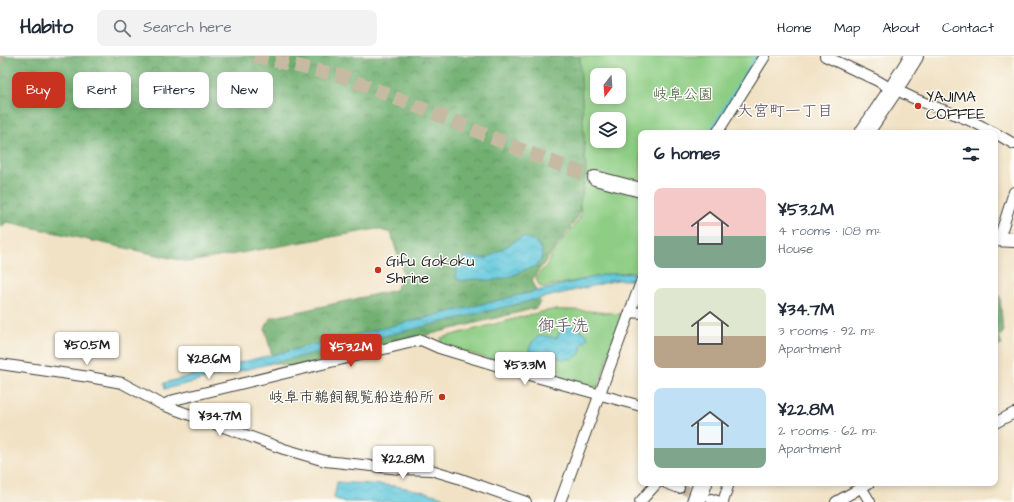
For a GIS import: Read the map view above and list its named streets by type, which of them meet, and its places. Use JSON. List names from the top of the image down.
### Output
{
  "districts": ["大宮町一丁目", "御手洗"],
  "parks": ["岐阜公園"],
  "places": ["YAJIMA COFFEE", "Gifu Gokoku Shrine", "岐阜市鵜飼観覧船造船所"],
  "north": "bottom",
  "page": {
    "header": "Habito",
    "search": "Search here",
    "nav": [
      "Home",
      "Map",
      "About",
      "Contact"
    ],
    "chip": [
      "Buy",
      "Rent",
      "Filters",
      "New"
    ],
    "heading": "6 homes",
    "list": [
      {
        "name": "¥53.2M",
        "note": "4 rooms · 108 m² · House"
      },
      {
        "name": "¥34.7M",
        "note": "3 rooms · 92 m² · Apartment"
      },
      {
        "name": "¥22.8M",
        "note": "2 rooms · 62 m² · Apartment"
      }
    ],
    "price": [
      "¥50.5M",
      "¥53.2M",
      "¥28.6M",
      "¥53.3M",
      "¥34.7M",
      "¥22.8M"
    ]
  }
}
